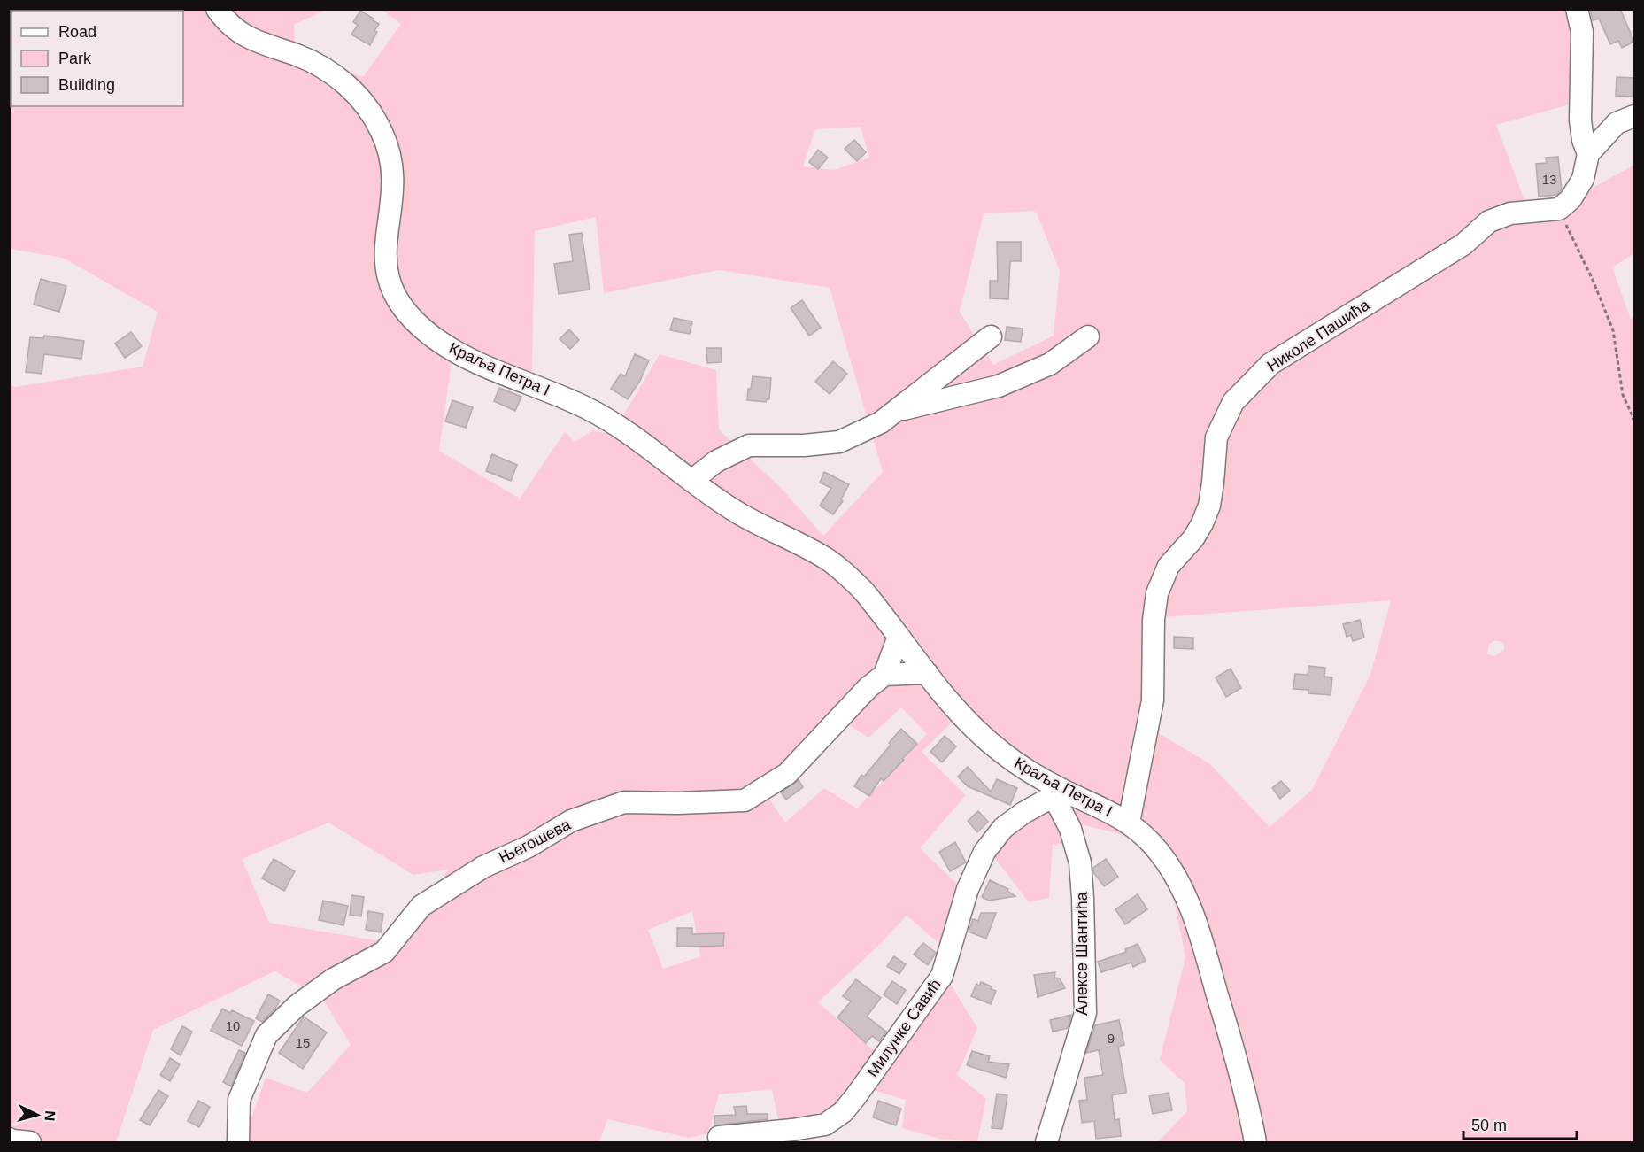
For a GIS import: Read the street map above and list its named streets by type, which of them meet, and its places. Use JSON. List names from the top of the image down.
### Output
{
  "streets": {
    "street": [
      "Николе Пашића",
      "Краља Петра I",
      "Његошева",
      "Алексе Шантића",
      "Милунке Савић"
    ]
  },
  "crossings": [
    ["Николе Пашића", "Краља Петра I"],
    ["Краља Петра I", "Његошева"],
    ["Краља Петра I", "Алексе Шантића"],
    ["Краља Петра I", "Милунке Савић"],
    ["Алексе Шантића", "Милунке Савић"]
  ],
  "house_numbers": [
    "13",
    "10",
    "9",
    "15"
  ],
  "legend": ["Road", "Park", "Building"],
  "scale_bar": "50 m",
  "north": "right"
}
